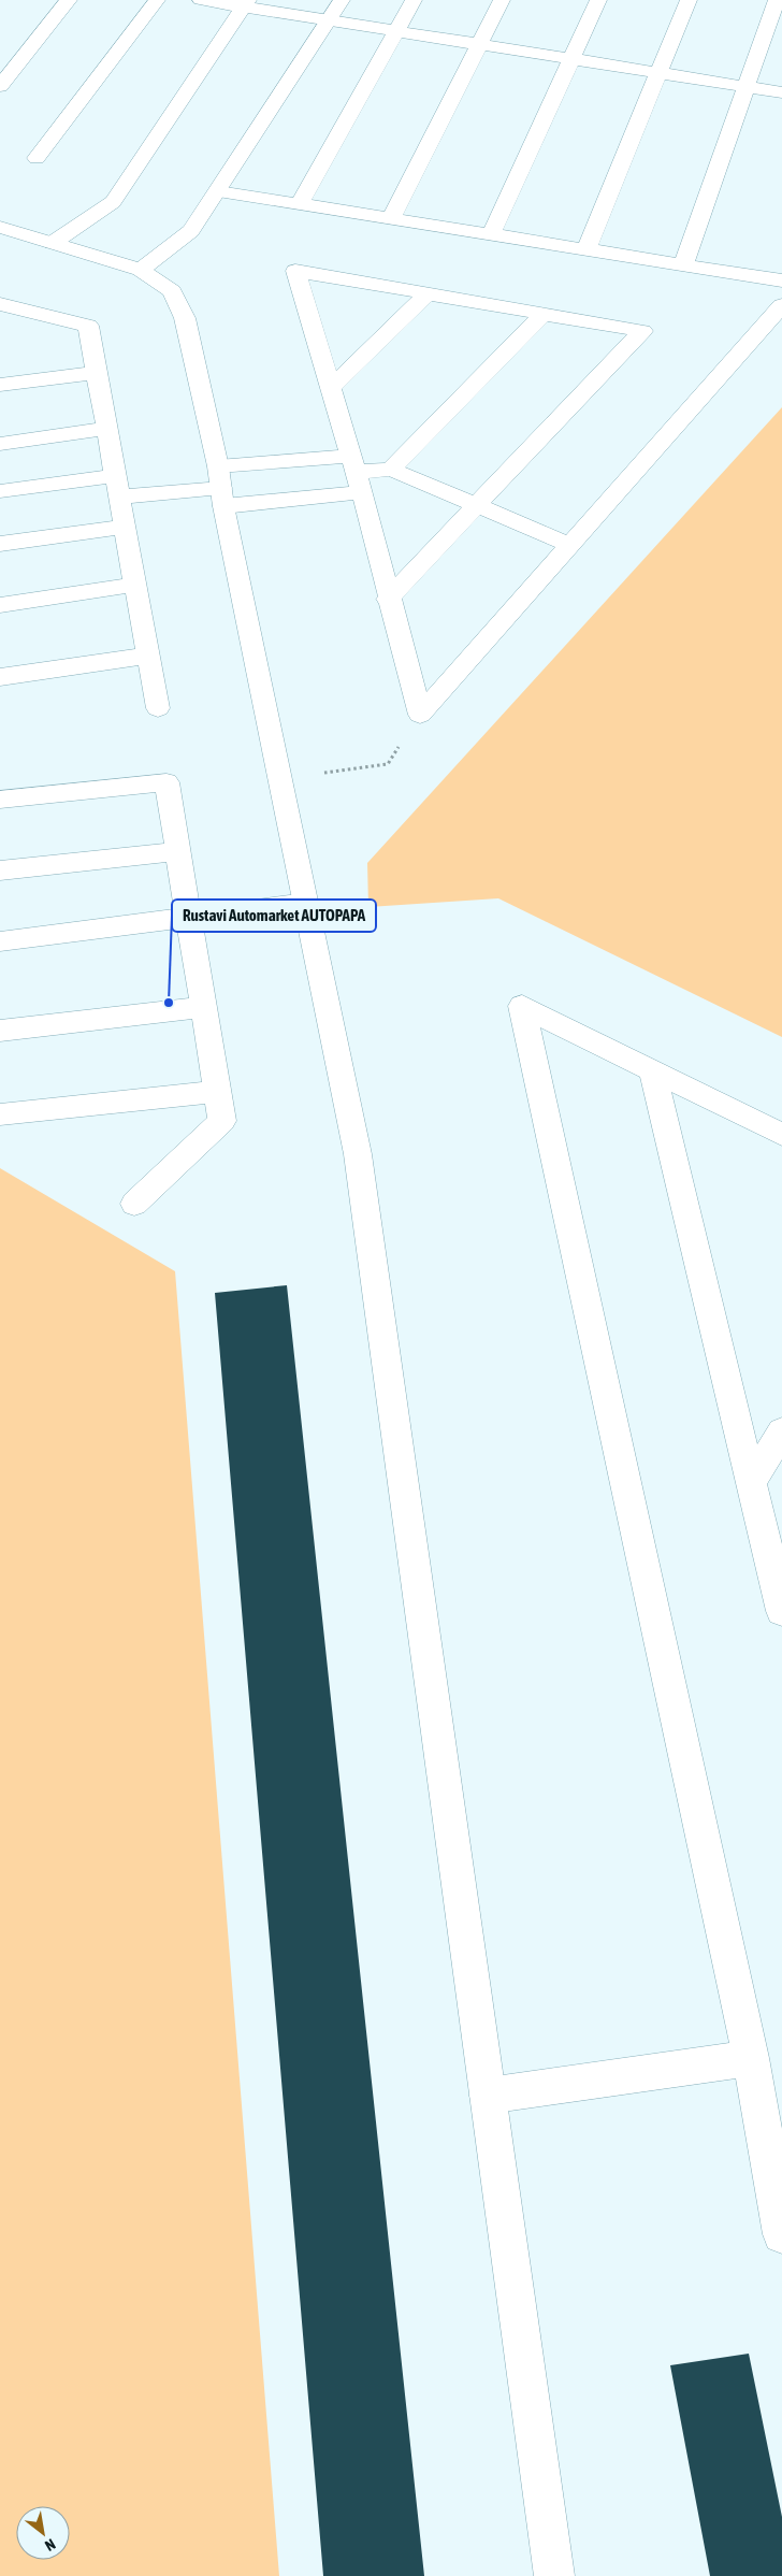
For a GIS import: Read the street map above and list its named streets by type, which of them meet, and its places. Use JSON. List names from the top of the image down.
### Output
{
  "places": ["Rustavi Automarket AUTOPAPA"],
  "north": "bottom right"
}
